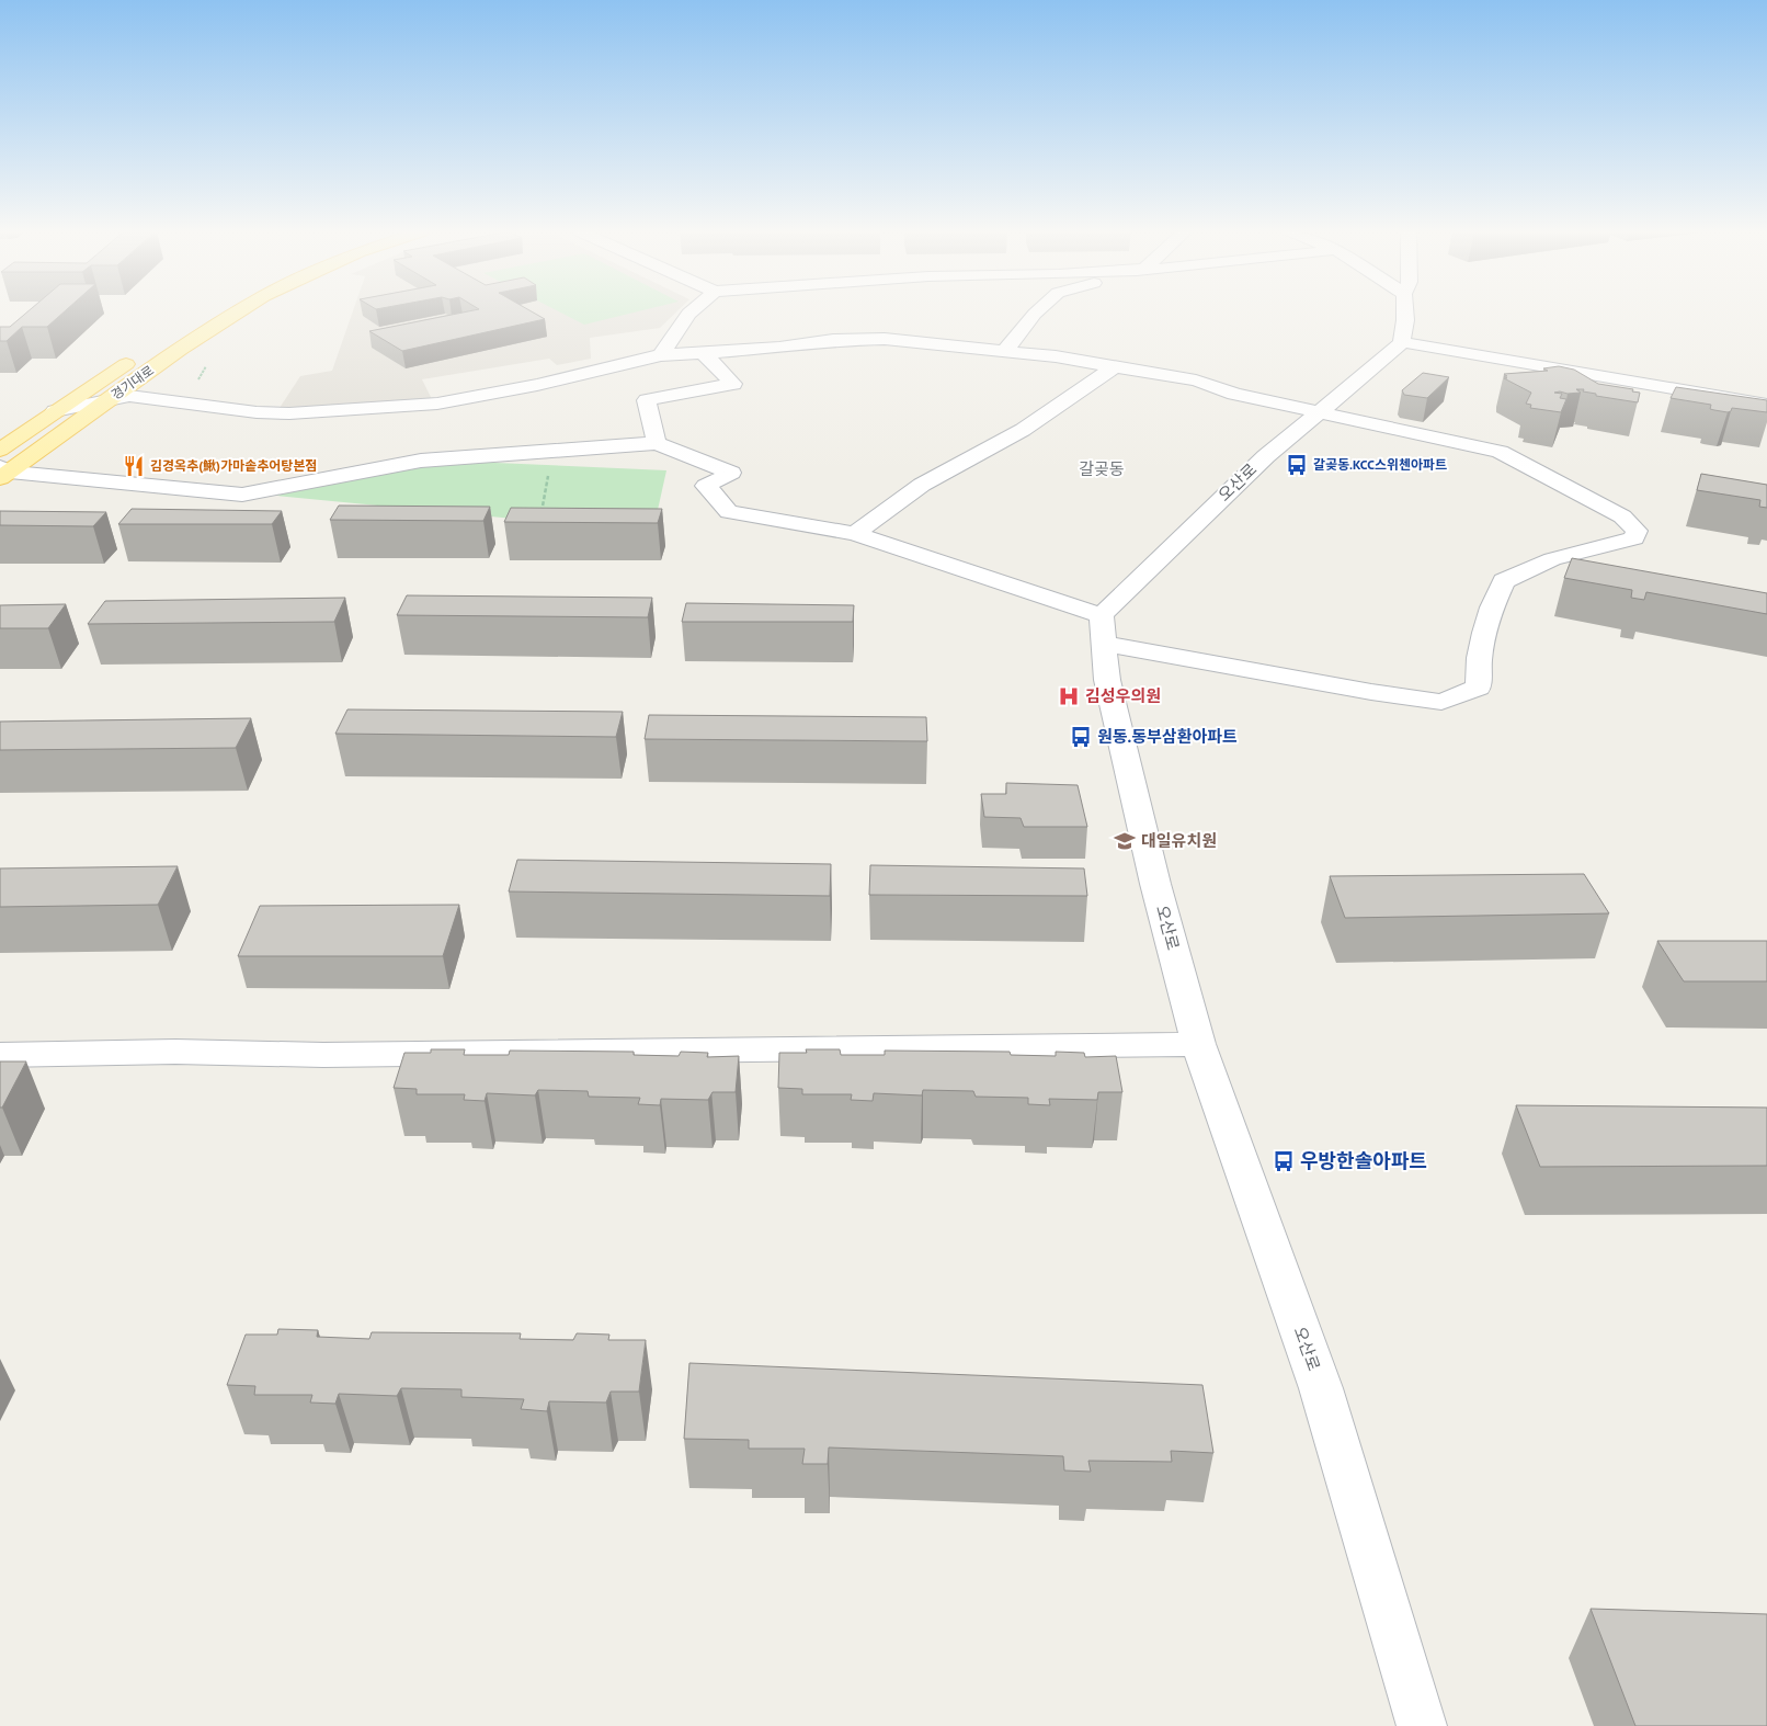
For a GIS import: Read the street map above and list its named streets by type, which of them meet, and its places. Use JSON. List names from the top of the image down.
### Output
{
  "streets": {
    "main road": ["경기대로"],
    "street": ["오산로"]
  },
  "districts": ["갈곶동"],
  "places": {
    "bus stop": ["갈곶동.KCC스위첸아파트", "원동.동부삼환아파트", "우방한솔아파트"],
    "restaurant": ["김경옥추(鰍)가마솥추어탕본점"],
    "hospital": ["김성우의원"],
    "school or university": ["대일유치원"]
  }
}
